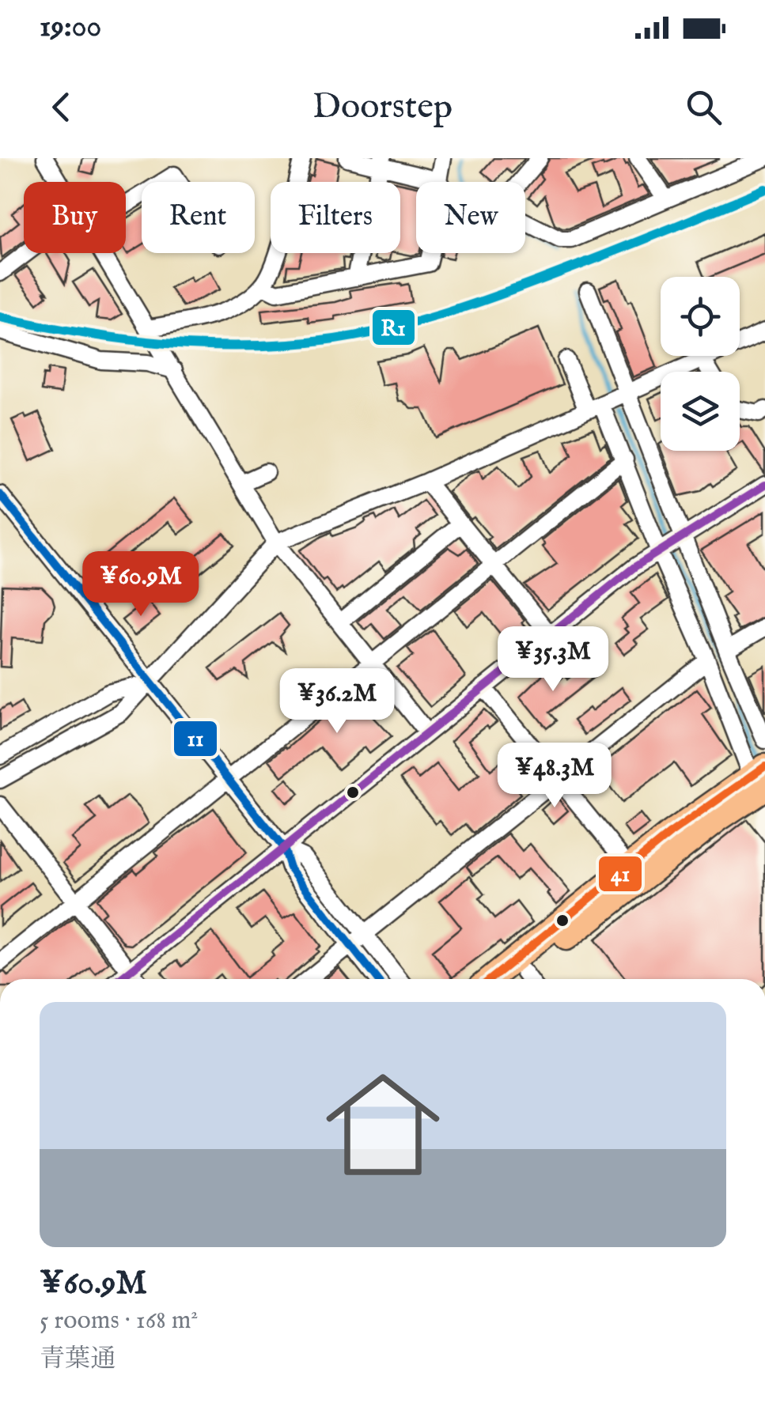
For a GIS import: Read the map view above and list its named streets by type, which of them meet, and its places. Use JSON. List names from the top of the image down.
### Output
{
  "lines": ["transit line R1", "transit line 11", "transit line 41"],
  "page": {
    "status": "19:00",
    "header": "Doorstep",
    "chip": [
      "Buy",
      "Rent",
      "Filters",
      "New"
    ],
    "price": [
      "¥60.9M",
      "¥35.3M",
      "¥36.2M",
      "¥48.3M"
    ],
    "list": [
      {
        "name": "¥60.9M",
        "note": "5 rooms · 168 m² · 青葉通"
      }
    ]
  }
}
